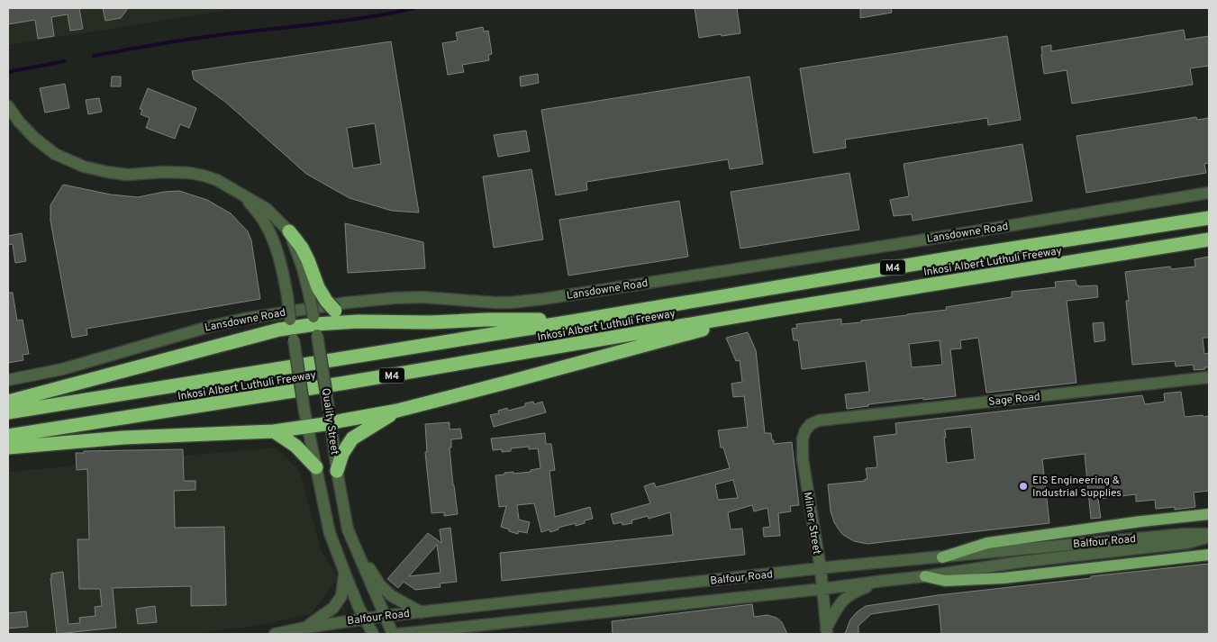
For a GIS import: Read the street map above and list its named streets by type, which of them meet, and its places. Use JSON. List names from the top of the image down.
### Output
{
  "streets": {
    "highway": ["Inkosi Albert Luthuli Freeway", "M4"],
    "street": [
      "Lansdowne Road",
      "Sage Road",
      "Quality Street",
      "Milner Street",
      "Balfour Road"
    ]
  },
  "crossings": [
    ["Sage Road", "Milner Street"],
    ["Quality Street", "Balfour Road"],
    ["Milner Street", "Balfour Road"]
  ],
  "places": ["EIS Engineering & Industrial Supplies"]
}
